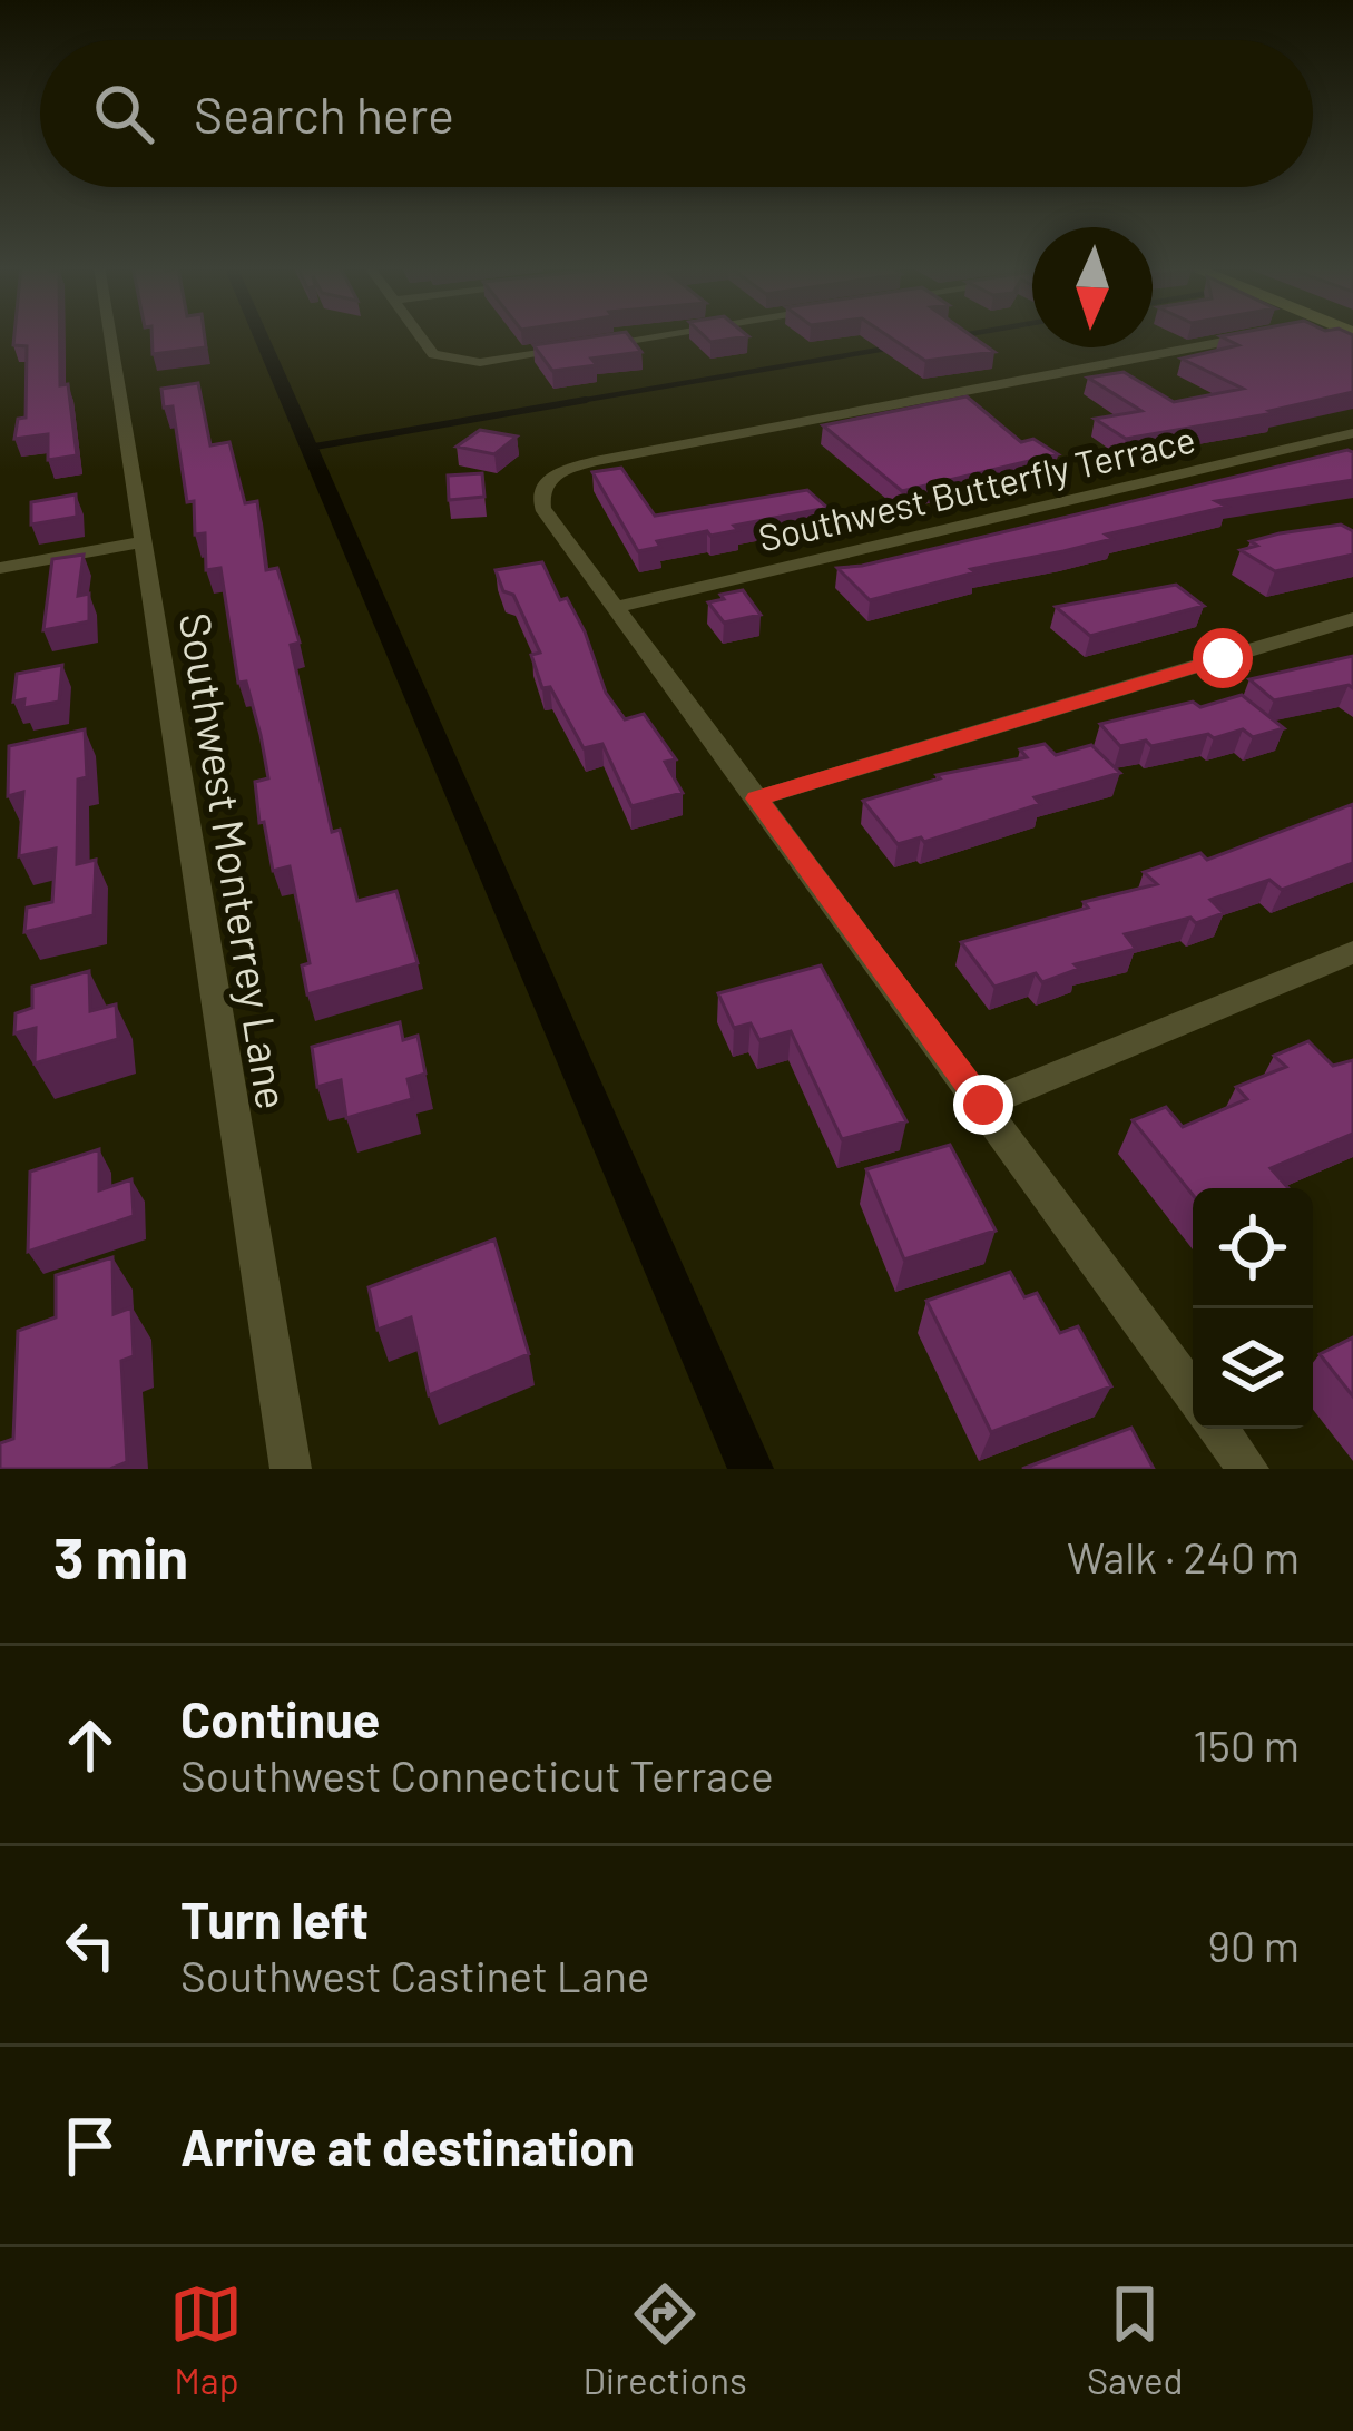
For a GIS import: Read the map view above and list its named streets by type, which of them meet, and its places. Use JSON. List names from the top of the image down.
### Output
{
  "streets": {
    "street": ["Southwest Butterfly Terrace", "Southwest Monterrey Lane"]
  },
  "north": "bottom",
  "page": {
    "search": "Search here",
    "heading": ["3 min", "Walk · 240 m"],
    "list": [
      ["Continue", "Southwest Connecticut Terrace", "150 m"],
      ["Turn left", "Southwest Castinet Lane", "90 m"],
      "Arrive at destination"
    ],
    "nav": ["Map", "Directions", "Saved"]
  }
}
